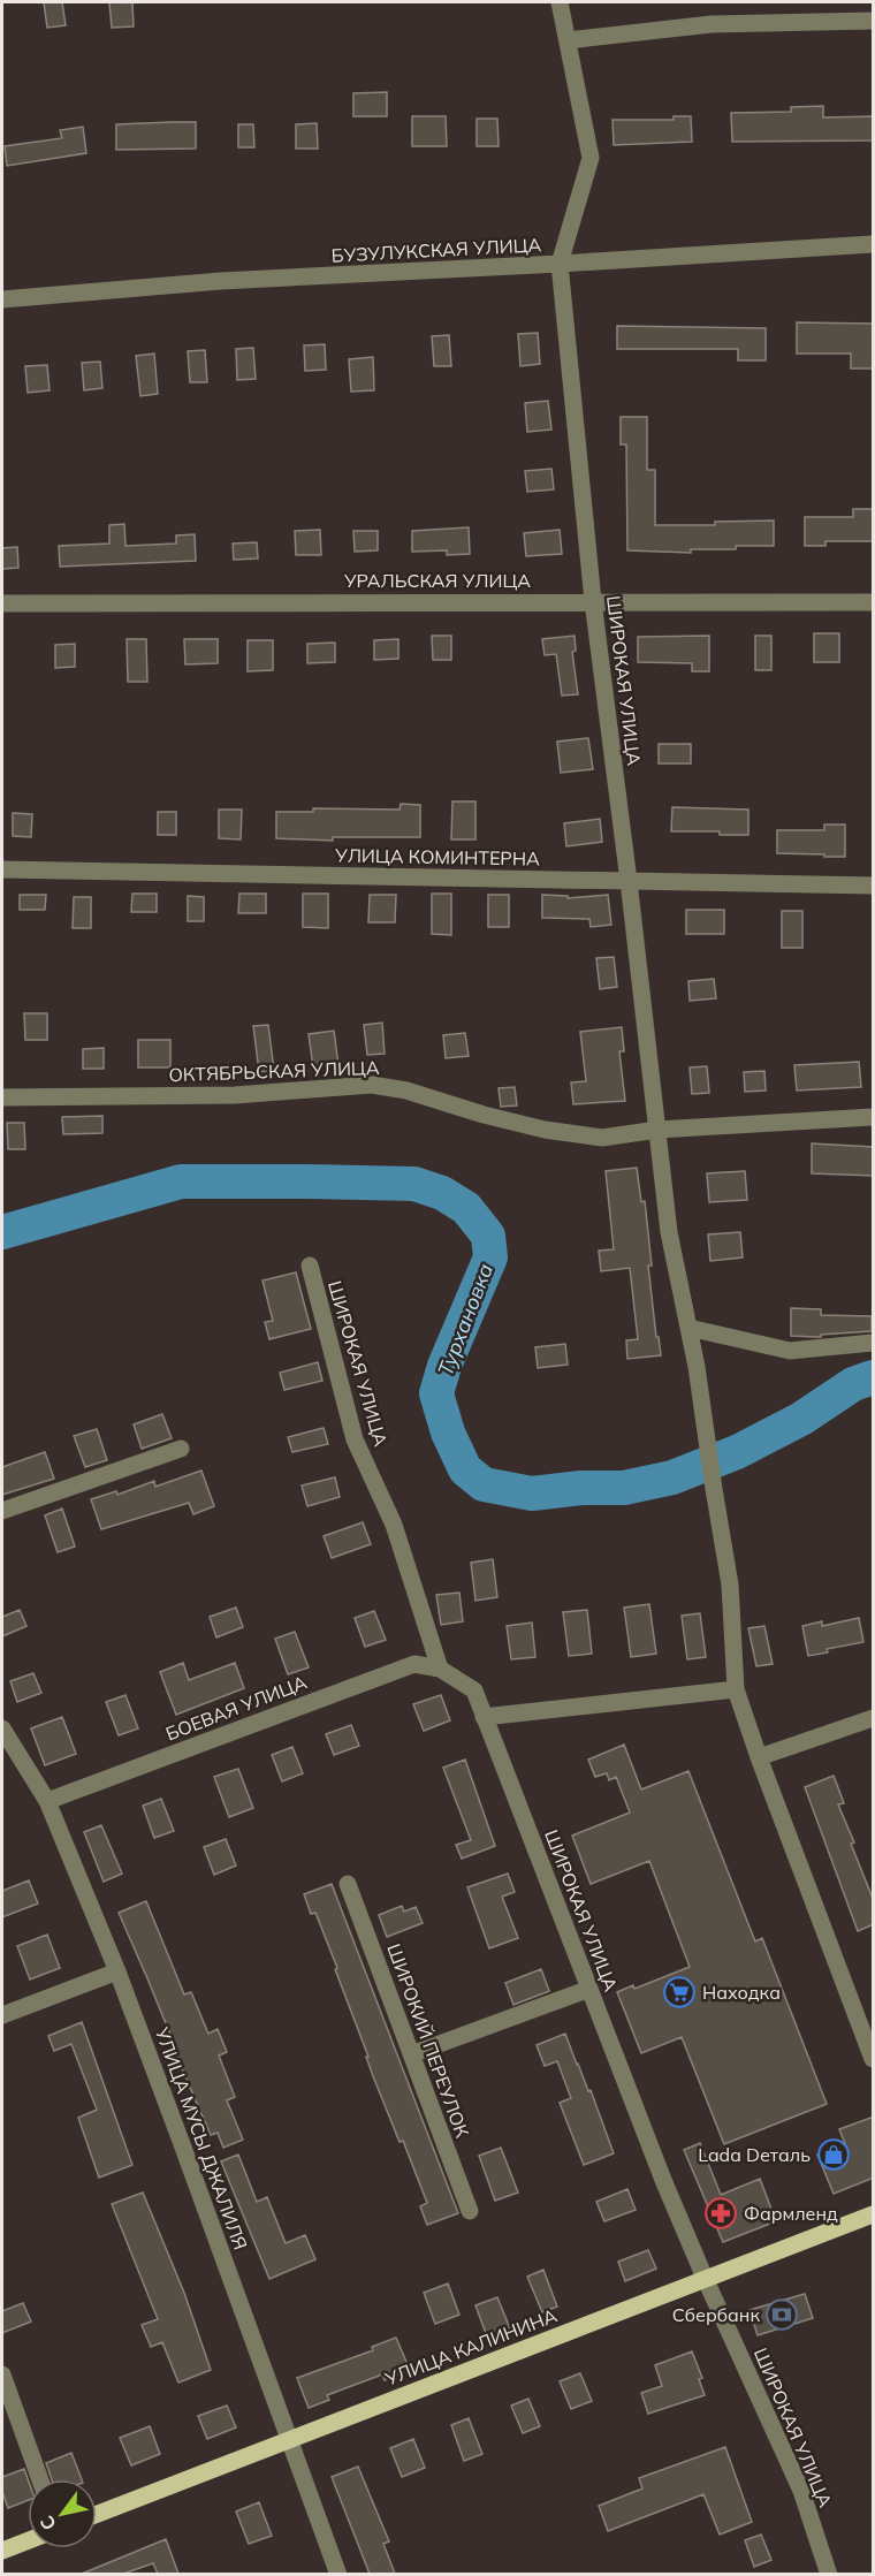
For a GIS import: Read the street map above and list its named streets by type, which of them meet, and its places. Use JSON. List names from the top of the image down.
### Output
{
  "streets": {
    "main road": ["УЛИЦА КАЛИНИНА"],
    "street": [
      "БУЗУЛУКСКАЯ УЛИЦА",
      "УРАЛЬСКАЯ УЛИЦА",
      "ШИРОКАЯ УЛИЦА",
      "УЛИЦА КОМИНТЕРНА",
      "ОКТЯБРЬСКАЯ УЛИЦА",
      "БОЕВАЯ УЛИЦА",
      "ШИРОКИЙ ПЕРЕУЛОК",
      "УЛИЦА МУСЫ ДЖАЛИЛЯ"
    ]
  },
  "crossings": [
    ["БУЗУЛУКСКАЯ УЛИЦА", "ШИРОКАЯ УЛИЦА"],
    ["УРАЛЬСКАЯ УЛИЦА", "ШИРОКАЯ УЛИЦА"],
    ["ШИРОКАЯ УЛИЦА", "УЛИЦА КОМИНТЕРНА"],
    ["ШИРОКАЯ УЛИЦА", "ОКТЯБРЬСКАЯ УЛИЦА"],
    ["ШИРОКАЯ УЛИЦА", "БОЕВАЯ УЛИЦА"],
    ["ШИРОКАЯ УЛИЦА", "УЛИЦА КАЛИНИНА"],
    ["БОЕВАЯ УЛИЦА", "УЛИЦА МУСЫ ДЖАЛИЛЯ"],
    ["УЛИЦА МУСЫ ДЖАЛИЛЯ", "УЛИЦА КАЛИНИНА"]
  ],
  "water": ["Турхановка"],
  "places": {
    "supermarket": ["Находка"],
    "shop": ["Lada Dеталь"],
    "pharmacy": ["Фармленд"],
    "bank": ["Сбербанк"]
  },
  "north": "bottom left"
}
